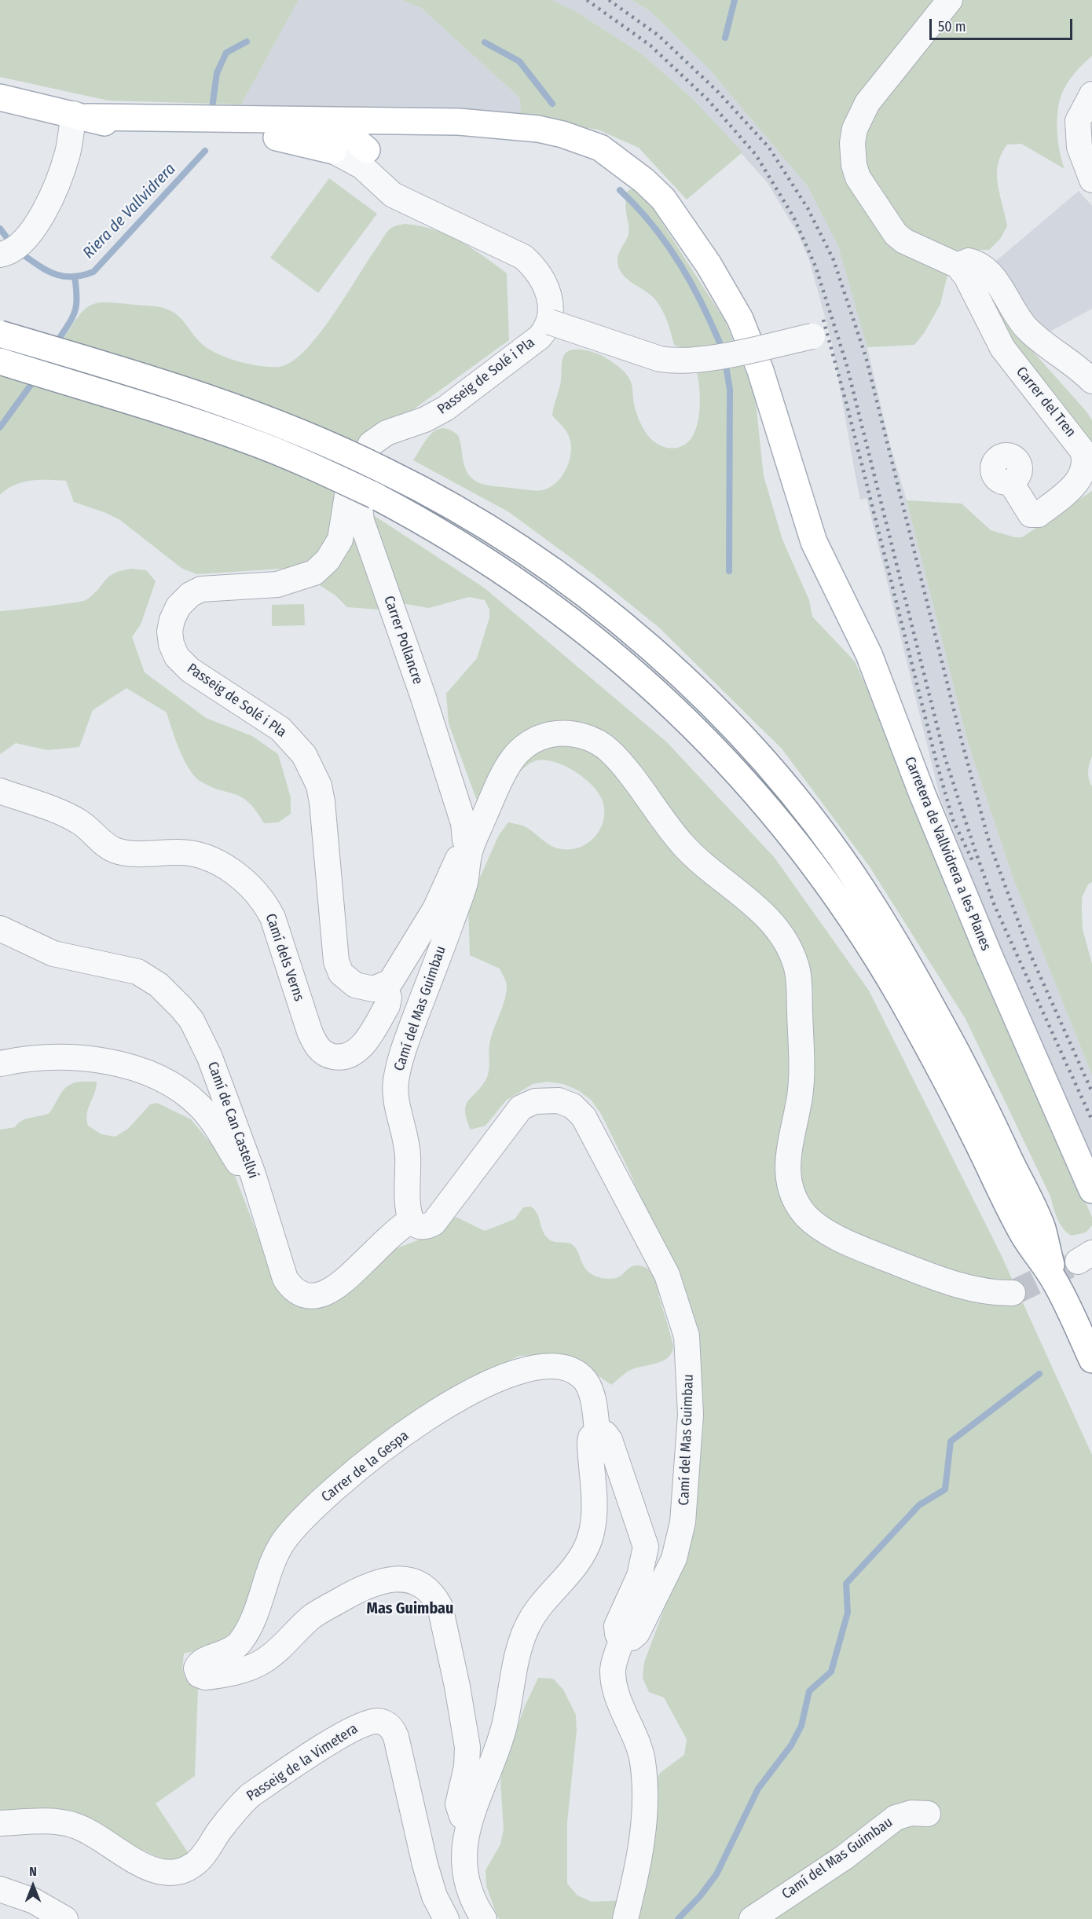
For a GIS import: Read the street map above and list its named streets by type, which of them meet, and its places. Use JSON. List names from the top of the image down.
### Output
{
  "streets": {
    "main road": ["Carretera de Vallvidrera a les Planes"],
    "street": [
      "Passeig de Solé i Pla",
      "Carrer del Tren",
      "Carrer Pollancre",
      "Camí dels Verns",
      "Camí del Mas Guimbau",
      "Camí de Can Castellví",
      "Carrer de la Gespa",
      "Passeig de la Vimetera"
    ]
  },
  "crossings": [
    ["Passeig de Solé i Pla", "Carrer Pollancre"],
    ["Passeig de Solé i Pla", "Camí dels Verns"],
    ["Carrer Pollancre", "Camí del Mas Guimbau"],
    ["Camí del Mas Guimbau", "Camí de Can Castellví"]
  ],
  "districts": ["Mas Guimbau"],
  "water": ["Riera de Vallvidrera"],
  "scale_bar": "50 m",
  "north": "top"
}
